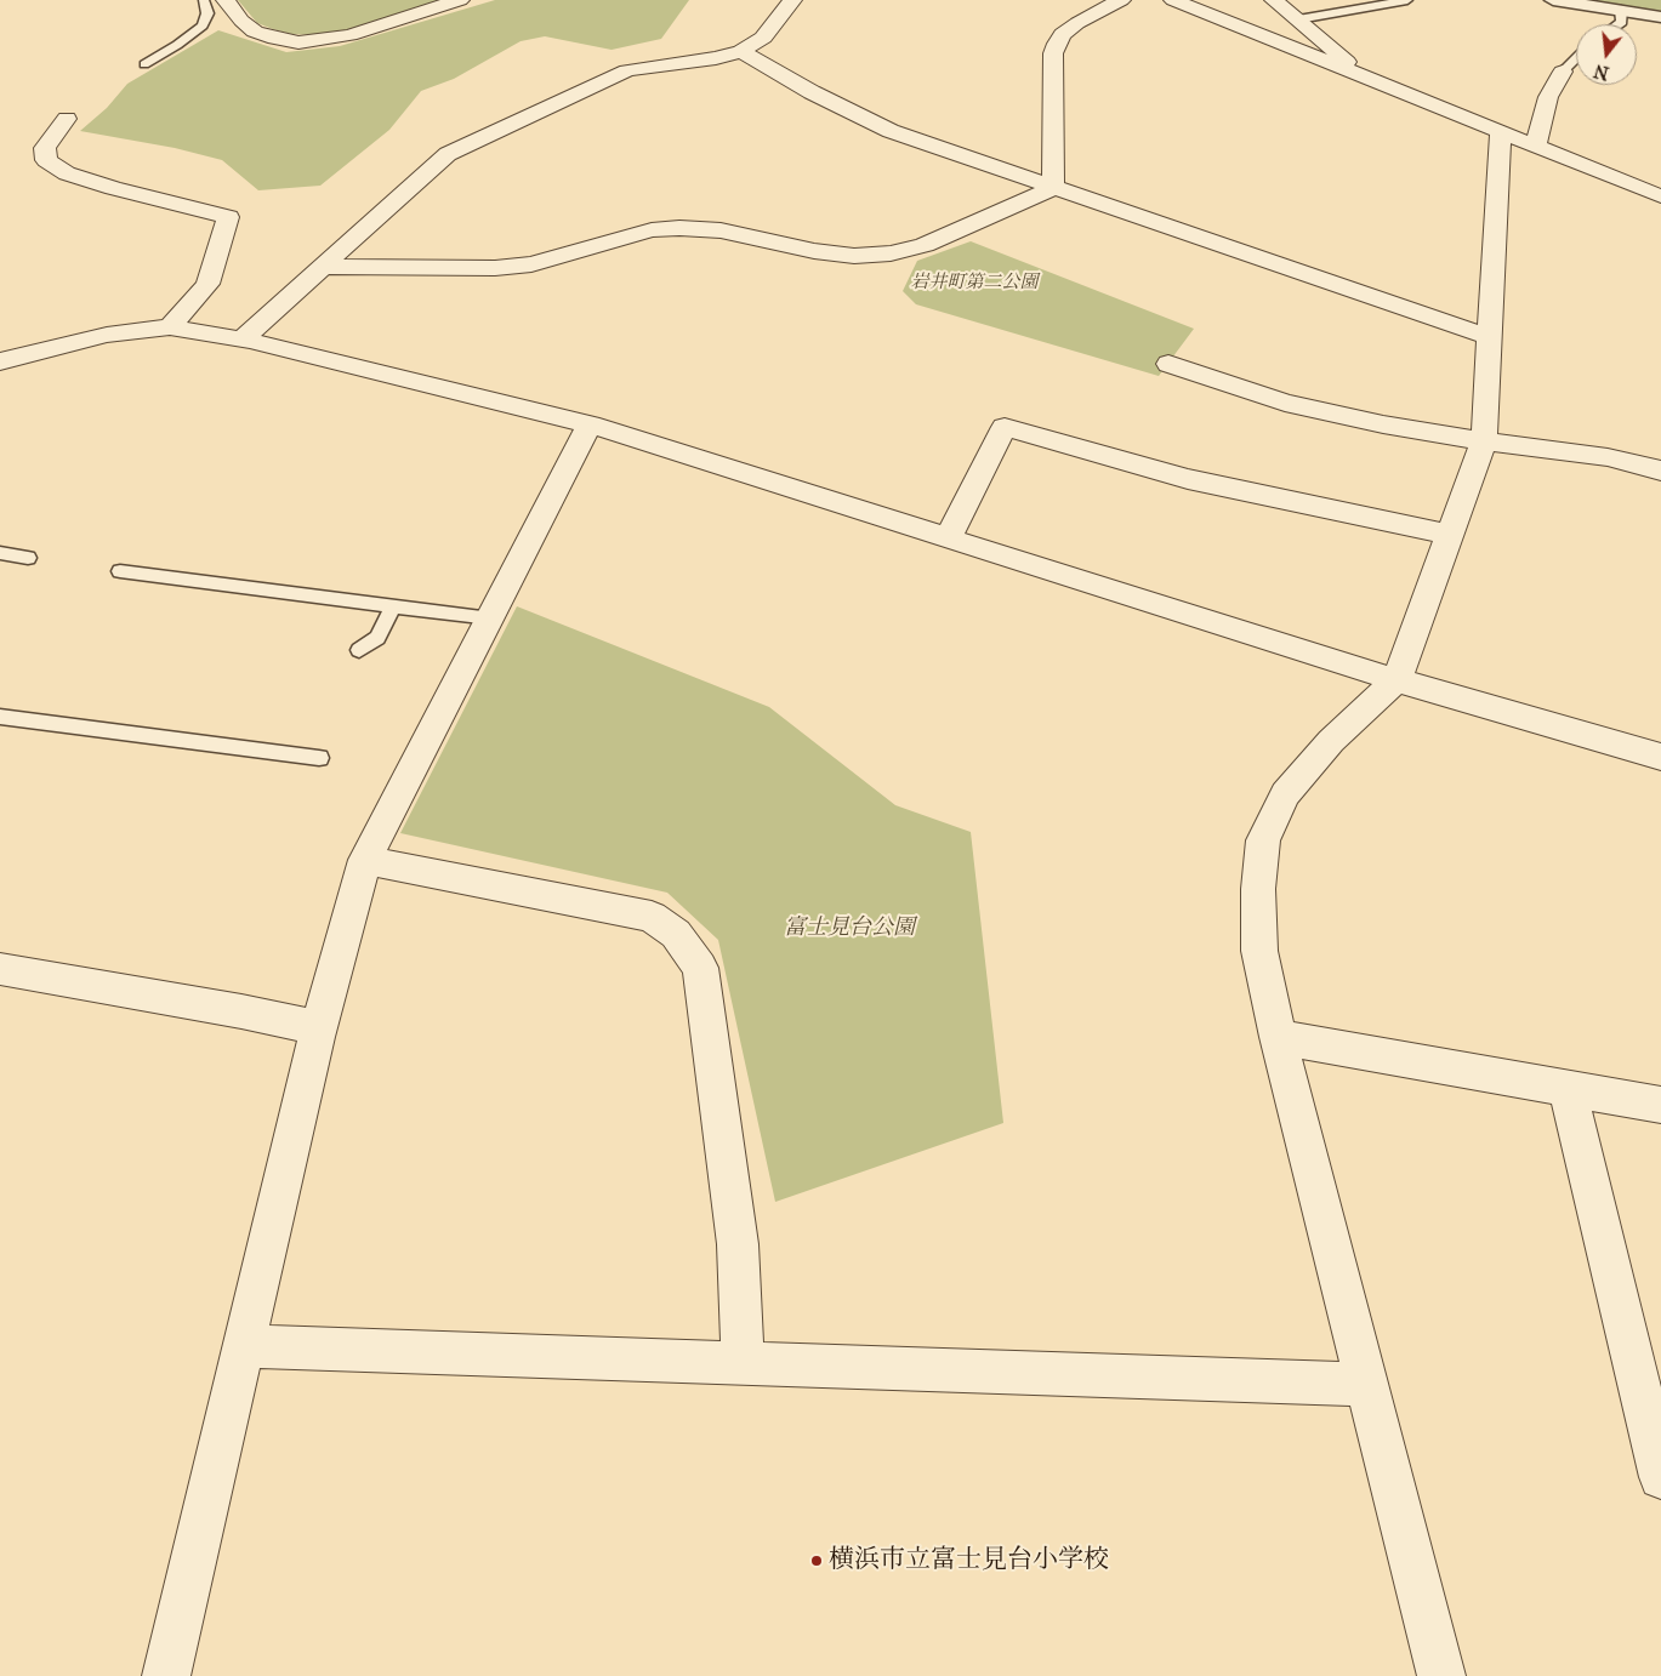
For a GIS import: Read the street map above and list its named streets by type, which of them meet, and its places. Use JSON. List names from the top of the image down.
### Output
{
  "parks": ["岩井町第二公園", "富士見台公園"],
  "places": ["横浜市立富士見台小学校"],
  "north": "bottom"
}
